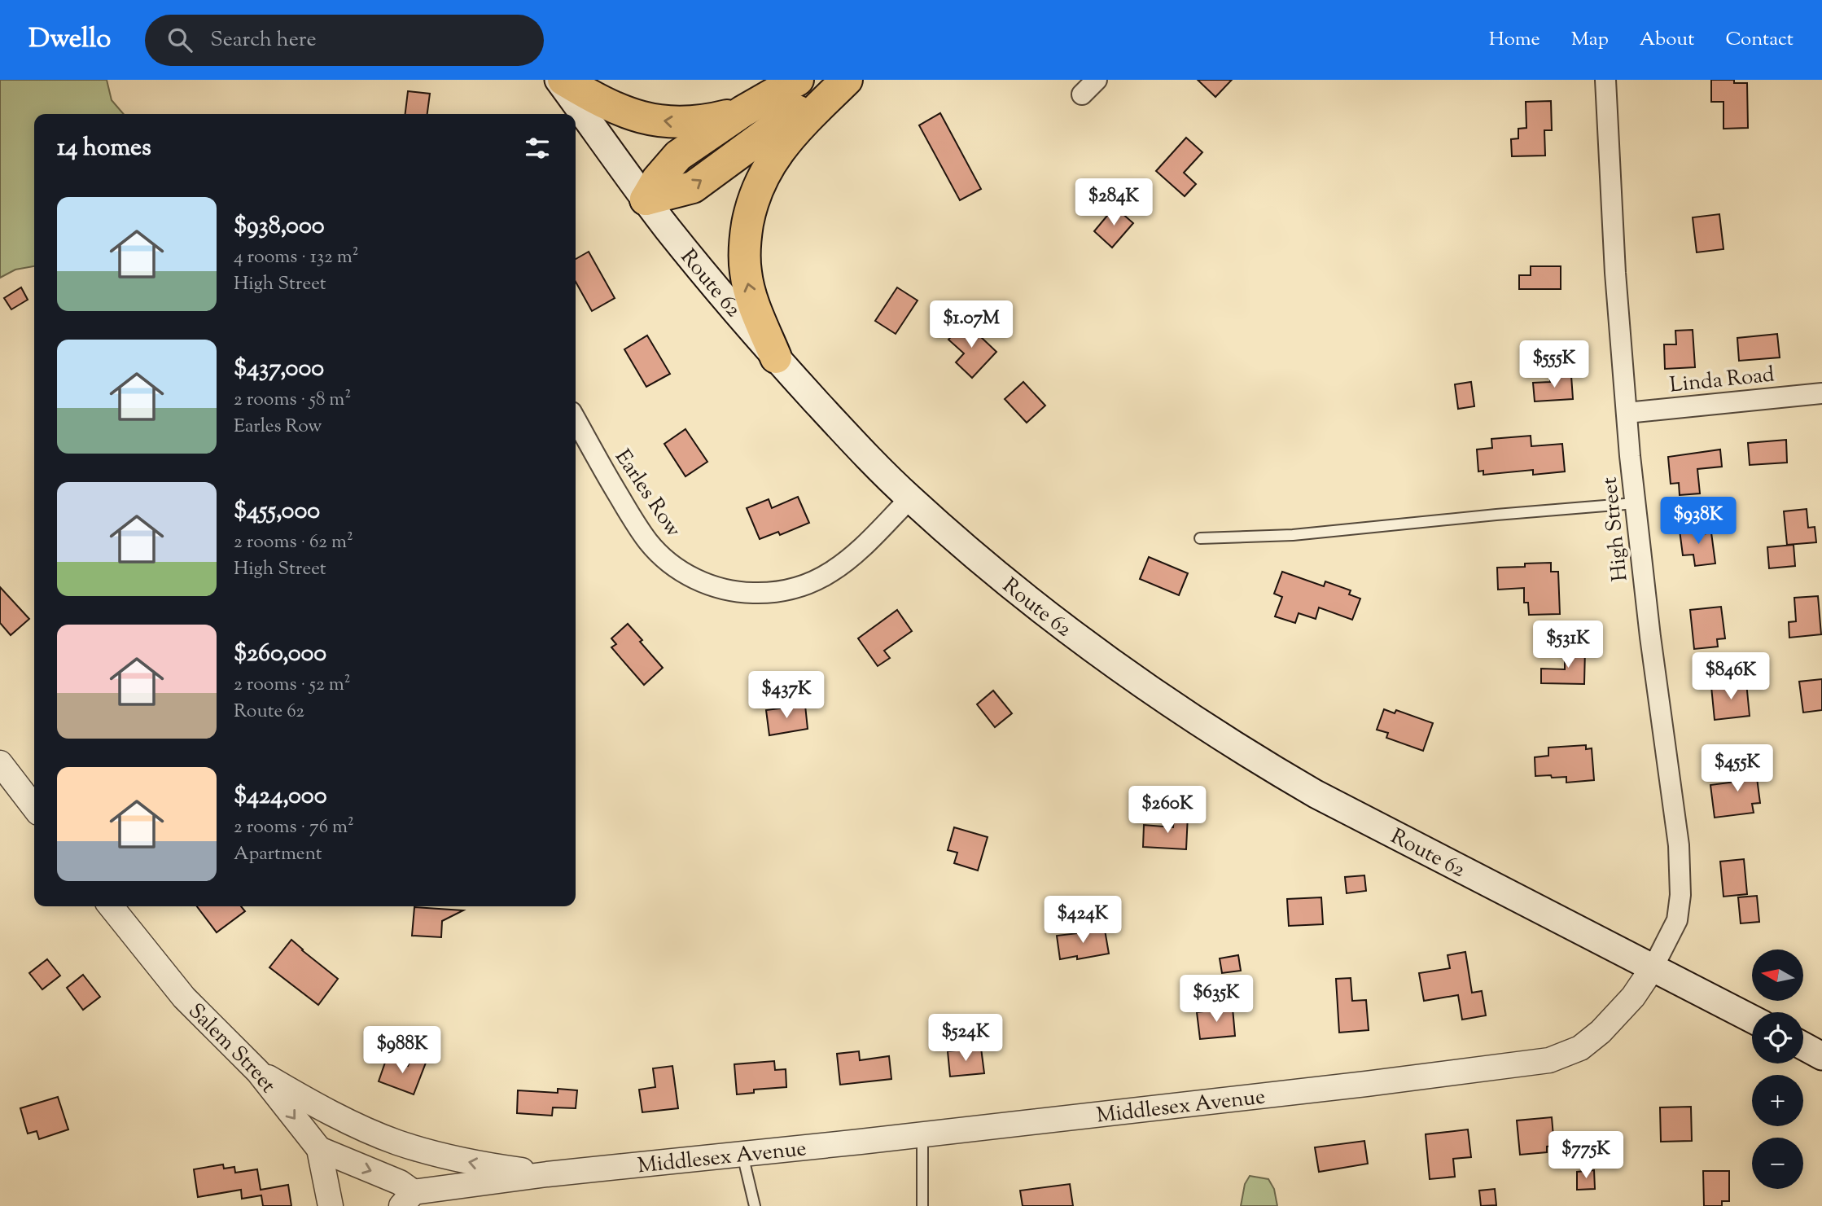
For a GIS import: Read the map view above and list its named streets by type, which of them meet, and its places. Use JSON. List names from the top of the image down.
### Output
{
  "streets": {
    "main road": ["Route 62"],
    "street": [
      "Linda Road",
      "Earles Row",
      "High Street",
      "Salem Street",
      "Middlesex Avenue"
    ]
  },
  "crossings": [
    ["Route 62", "Earles Row"],
    ["Route 62", "High Street"],
    ["Route 62", "Middlesex Avenue"],
    ["Linda Road", "High Street"],
    ["High Street", "Middlesex Avenue"],
    ["Salem Street", "Middlesex Avenue"]
  ],
  "north": "left",
  "page": {
    "header": "Dwello",
    "search": "Search here",
    "nav": [
      "Home",
      "Map",
      "About",
      "Contact"
    ],
    "heading": "14 homes",
    "price": [
      "$284K",
      "$1.07M",
      "$555K",
      "$938K",
      "$531K",
      "$846K",
      "$437K",
      "$455K",
      "$260K",
      "$424K",
      "$635K",
      "$524K",
      "$988K",
      "$775K"
    ],
    "list": [
      {
        "name": "$938,000",
        "note": "4 rooms · 132 m² · High Street"
      },
      {
        "name": "$437,000",
        "note": "2 rooms · 58 m² · Earles Row"
      },
      {
        "name": "$455,000",
        "note": "2 rooms · 62 m² · High Street"
      },
      {
        "name": "$260,000",
        "note": "2 rooms · 52 m² · Route 62"
      },
      {
        "name": "$424,000",
        "note": "2 rooms · 76 m² · Apartment"
      }
    ],
    "map_buttons": ["+", "−"]
  }
}
